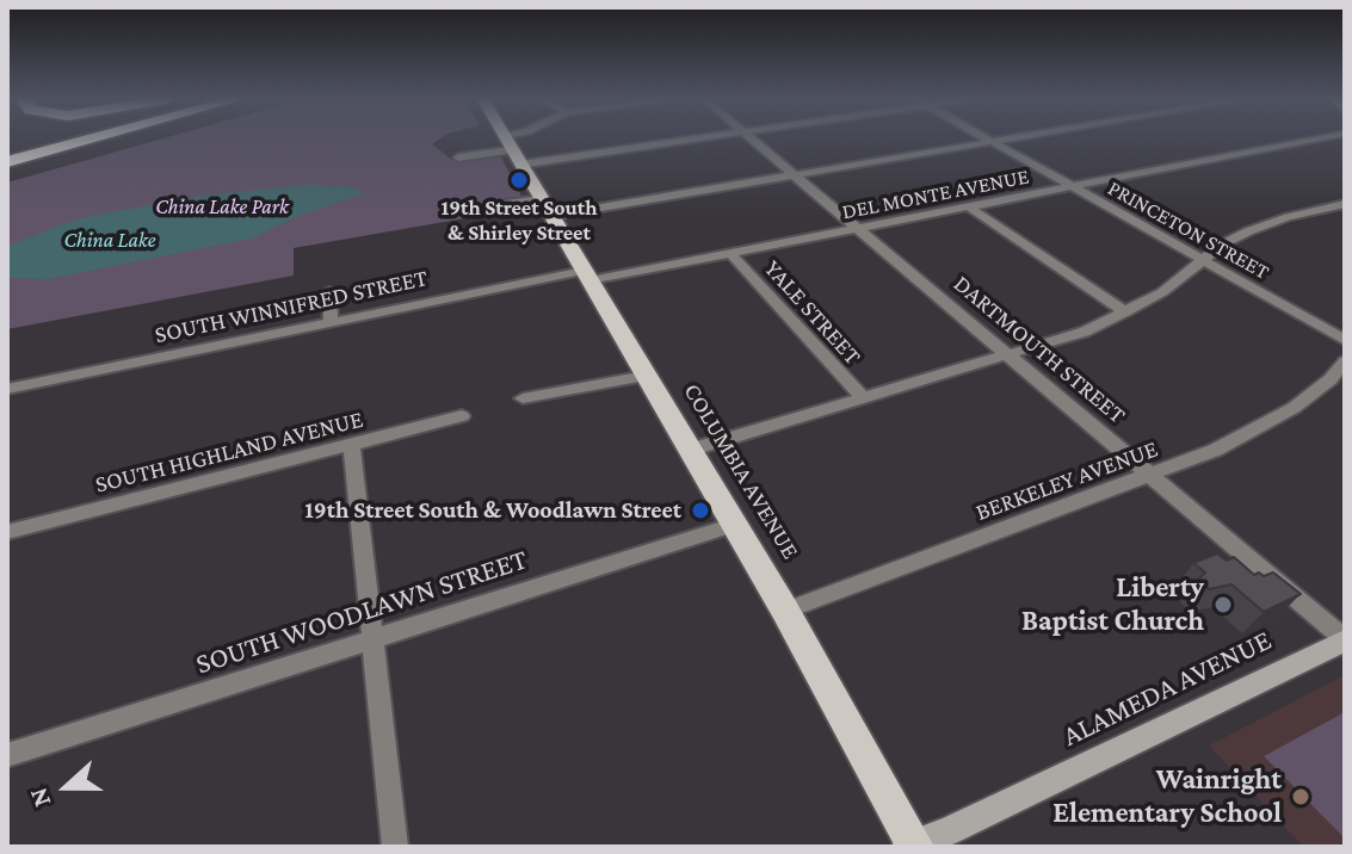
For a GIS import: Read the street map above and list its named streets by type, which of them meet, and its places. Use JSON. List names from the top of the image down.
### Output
{
  "streets": {
    "main road": ["COLUMBIA AVENUE"],
    "street": [
      "DEL MONTE AVENUE",
      "PRINCETON STREET",
      "SOUTH WINNIFRED STREET",
      "YALE STREET",
      "DARTMOUTH STREET",
      "SOUTH HIGHLAND AVENUE",
      "BERKELEY AVENUE",
      "SOUTH WOODLAWN STREET",
      "ALAMEDA AVENUE"
    ]
  },
  "crossings": [
    ["DEL MONTE AVENUE", "PRINCETON STREET"],
    ["DEL MONTE AVENUE", "SOUTH WINNIFRED STREET"],
    ["DEL MONTE AVENUE", "YALE STREET"],
    ["DEL MONTE AVENUE", "DARTMOUTH STREET"],
    ["DEL MONTE AVENUE", "COLUMBIA AVENUE"],
    ["SOUTH WINNIFRED STREET", "COLUMBIA AVENUE"],
    ["DARTMOUTH STREET", "BERKELEY AVENUE"],
    ["DARTMOUTH STREET", "ALAMEDA AVENUE"],
    ["COLUMBIA AVENUE", "BERKELEY AVENUE"],
    ["COLUMBIA AVENUE", "SOUTH WOODLAWN STREET"],
    ["COLUMBIA AVENUE", "ALAMEDA AVENUE"]
  ],
  "water": ["China Lake"],
  "parks": ["China Lake Park"],
  "places": [
    "19th Street South & Shirley Street",
    "19th Street South & Woodlawn Street",
    "Liberty Baptist Church",
    "Wainright Elementary School"
  ],
  "north": "left"
}
